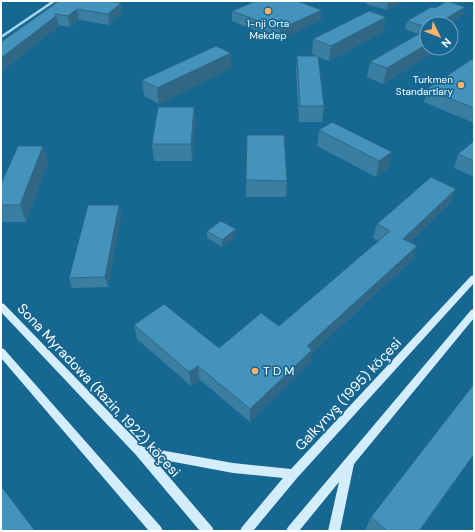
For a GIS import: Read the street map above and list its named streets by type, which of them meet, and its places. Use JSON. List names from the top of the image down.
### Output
{
  "streets": {
    "main road": ["Sona Myradowa (Razin, 1922) köçesi", "Galkynyş (1995) köçesi"]
  },
  "places": ["1-nji Orta Mekdep", "Turkmen Standartlary", "T D M"],
  "north": "bottom right"
}
